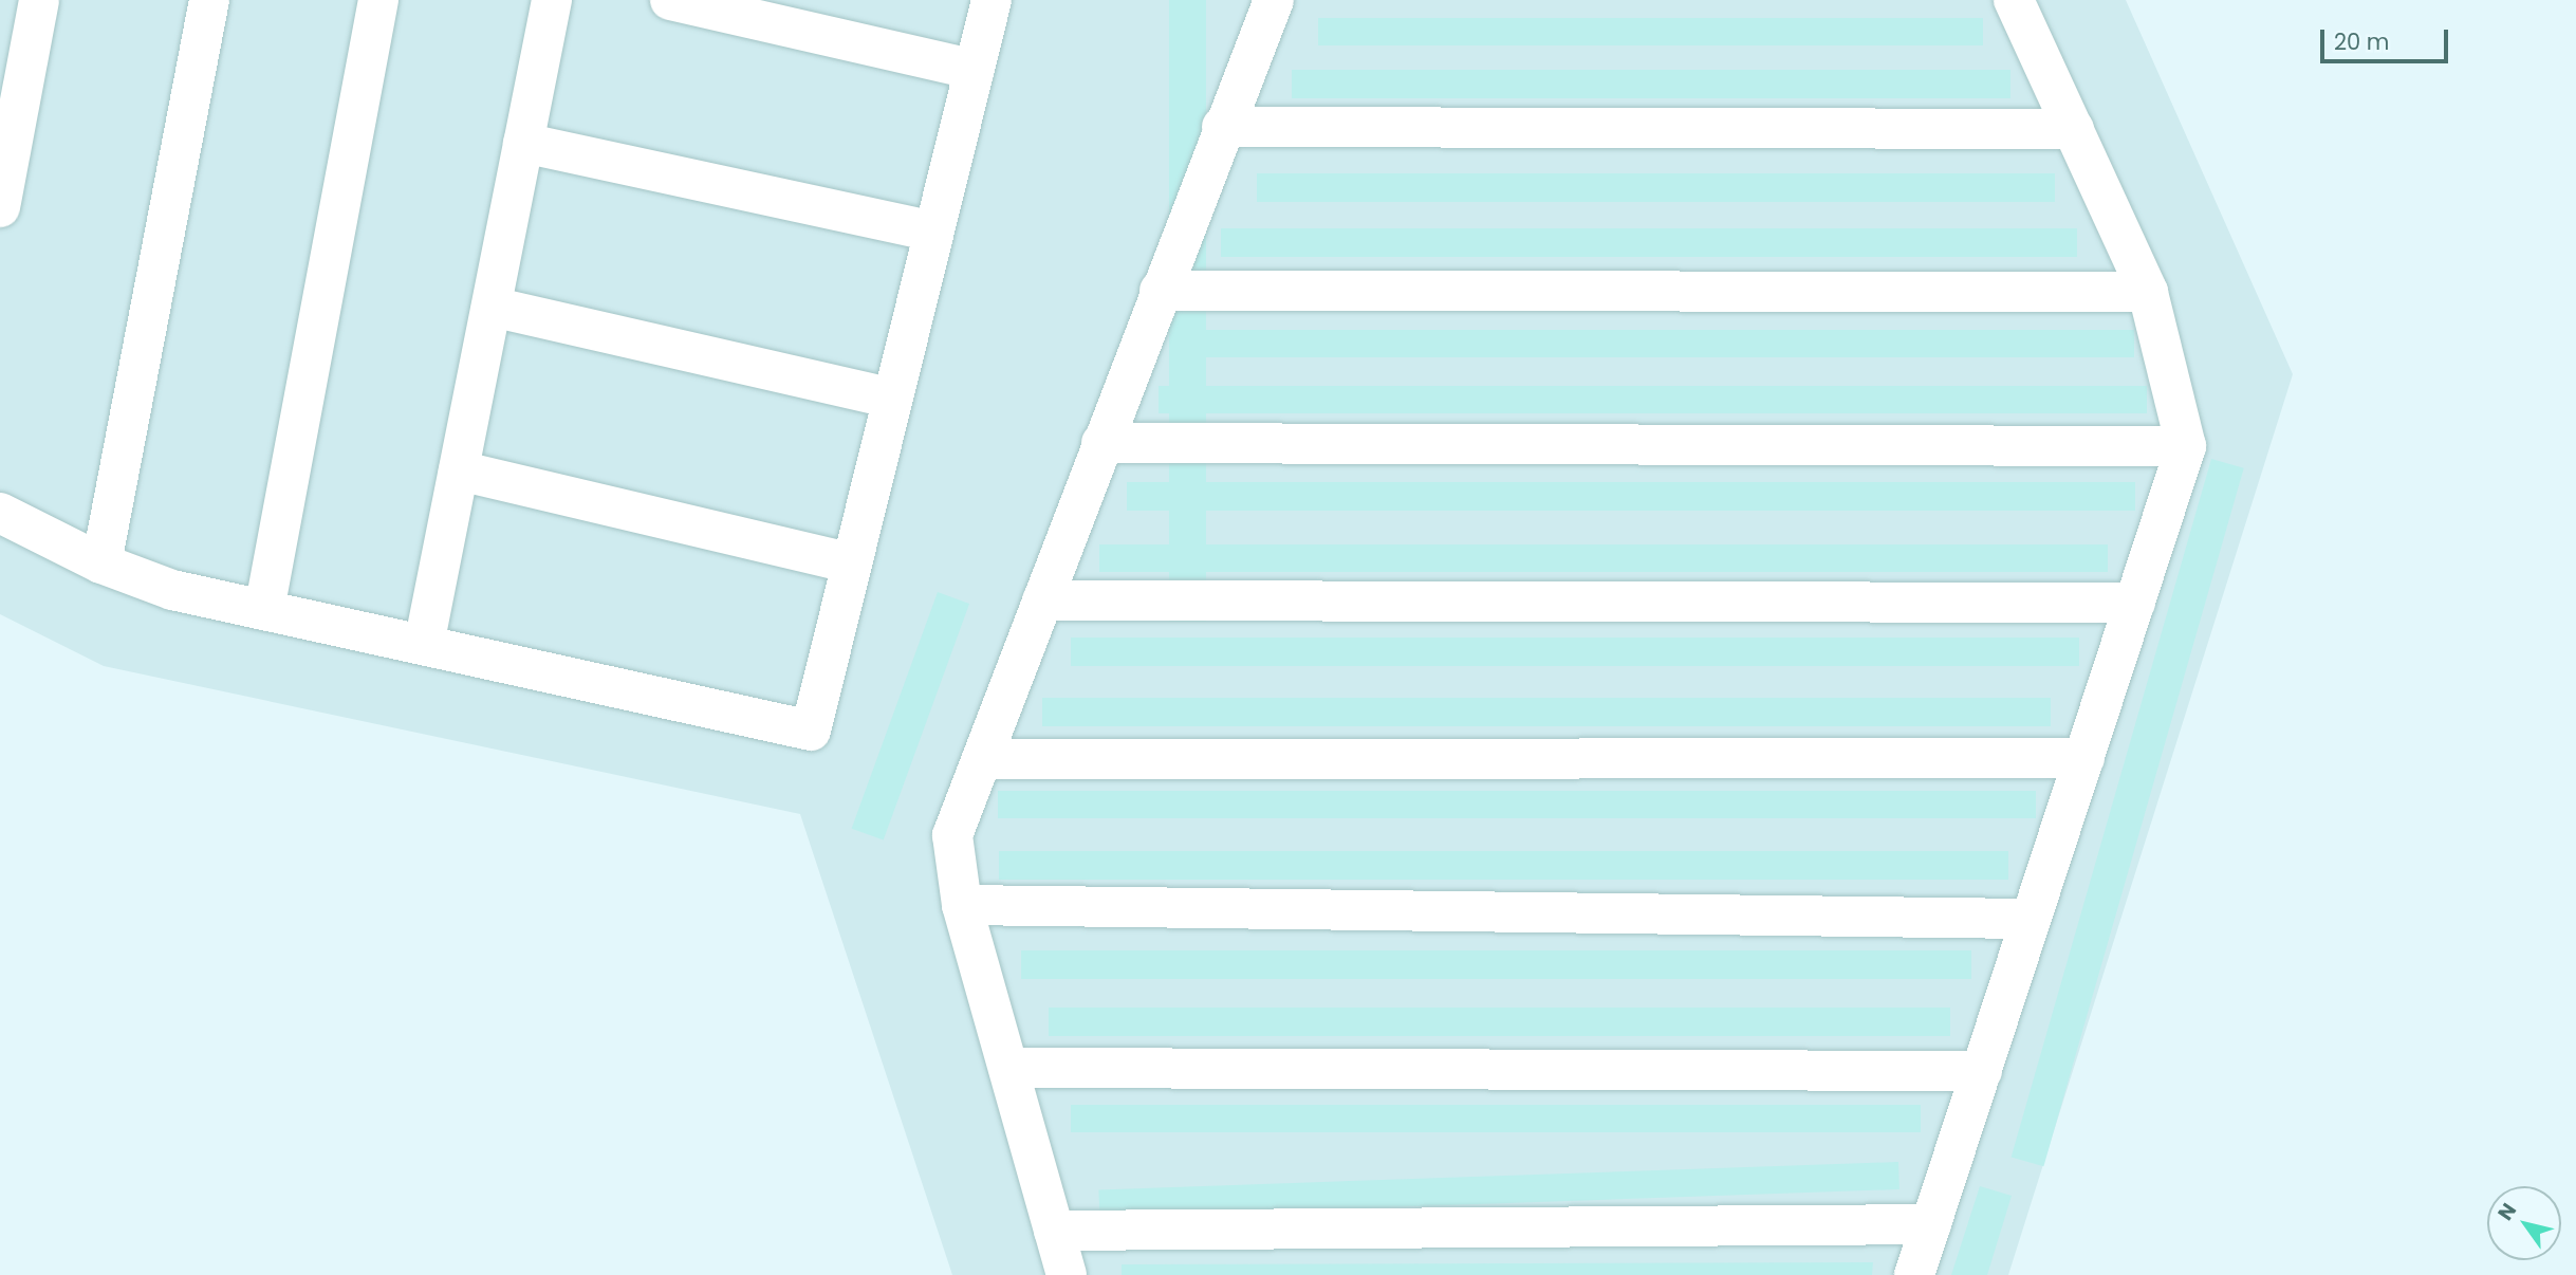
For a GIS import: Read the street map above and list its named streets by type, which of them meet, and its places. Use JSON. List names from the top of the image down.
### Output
{
  "scale_bar": "20 m",
  "north": "top left"
}
